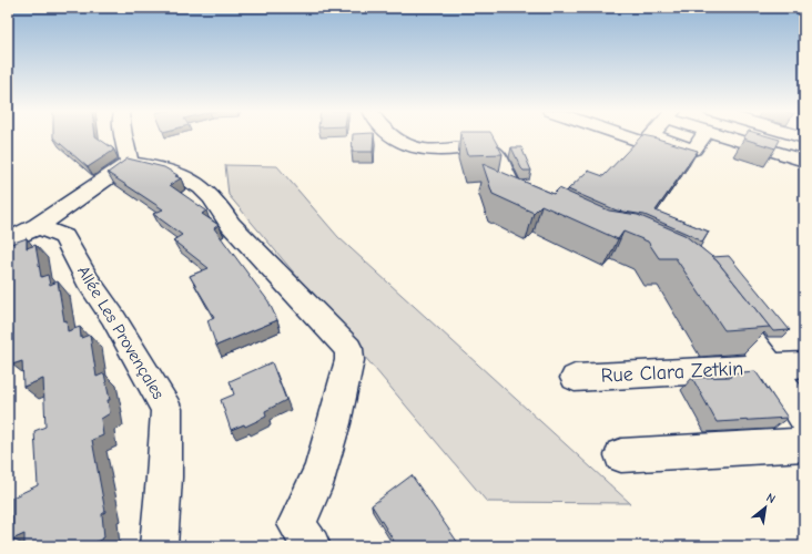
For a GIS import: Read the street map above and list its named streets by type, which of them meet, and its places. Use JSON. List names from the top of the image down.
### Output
{
  "streets": {
    "street": ["Allée Les Provençales", "Rue Clara Zetkin"]
  },
  "north": "top right"
}
